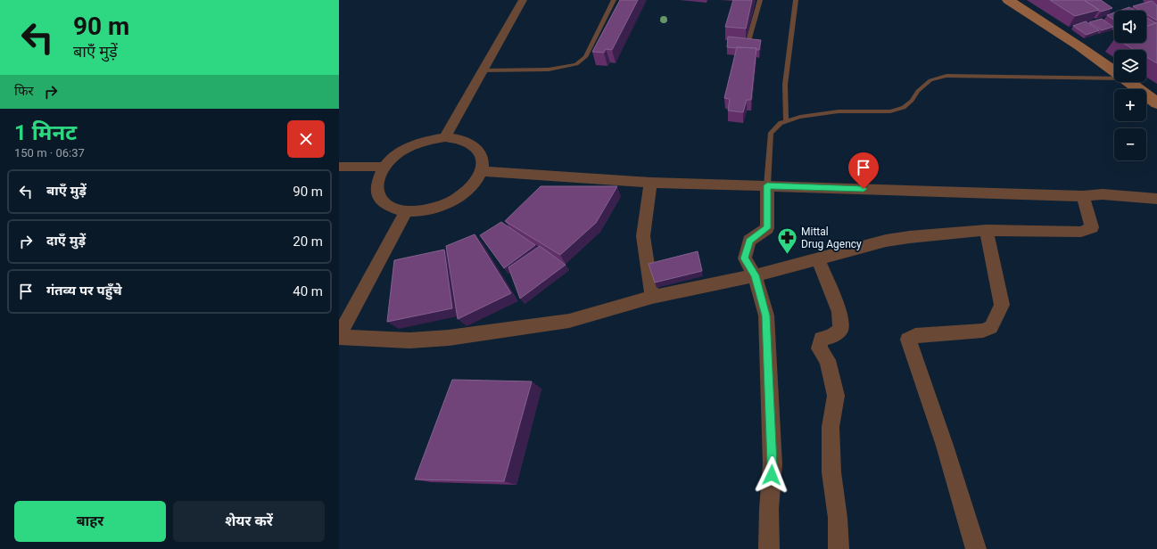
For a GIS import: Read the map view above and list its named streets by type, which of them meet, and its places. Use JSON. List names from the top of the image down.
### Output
{
  "places": {
    "pharmacy": ["Mittal Drug Agency"]
  },
  "page": {
    "turn": ["90 m", "बाएँ मुड़ें"],
    "map_buttons": ["+", "−"],
    "then": "फिर",
    "heading": ["1 मिनट", "150 m · 06:37"],
    "list": [
      {
        "name": "बाएँ मुड़ें",
        "value": "90 m"
      },
      {
        "name": "दाएँ मुड़ें",
        "value": "20 m"
      },
      {
        "name": "गंतव्य पर पहुँचे",
        "value": "40 m"
      }
    ],
    "buttons": ["बाहर", "शेयर करें"]
  }
}
